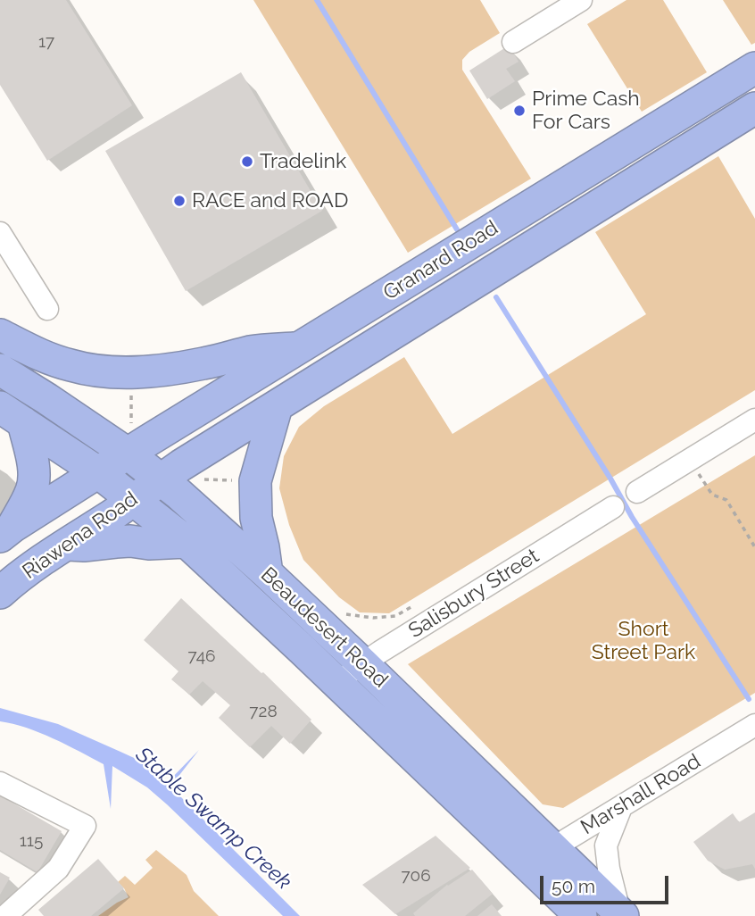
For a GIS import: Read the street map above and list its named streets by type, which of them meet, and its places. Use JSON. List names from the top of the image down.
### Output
{
  "streets": {
    "highway": ["Granard Road", "Riawena Road", "Beaudesert Road"],
    "street": ["Salisbury Street", "Marshall Road"]
  },
  "crossings": [
    ["Granard Road", "Riawena Road"],
    ["Granard Road", "Beaudesert Road"],
    ["Riawena Road", "Beaudesert Road"],
    ["Salisbury Street", "Beaudesert Road"],
    ["Beaudesert Road", "Marshall Road"]
  ],
  "water": ["Stable Swamp Creek"],
  "parks": ["Short Street Park"],
  "places": ["Prime Cash For Cars", "Tradelink", "RACE and ROAD"],
  "house_numbers": [
    "17",
    "746",
    "728",
    "115",
    "706"
  ],
  "scale_bar": "50 m"
}
